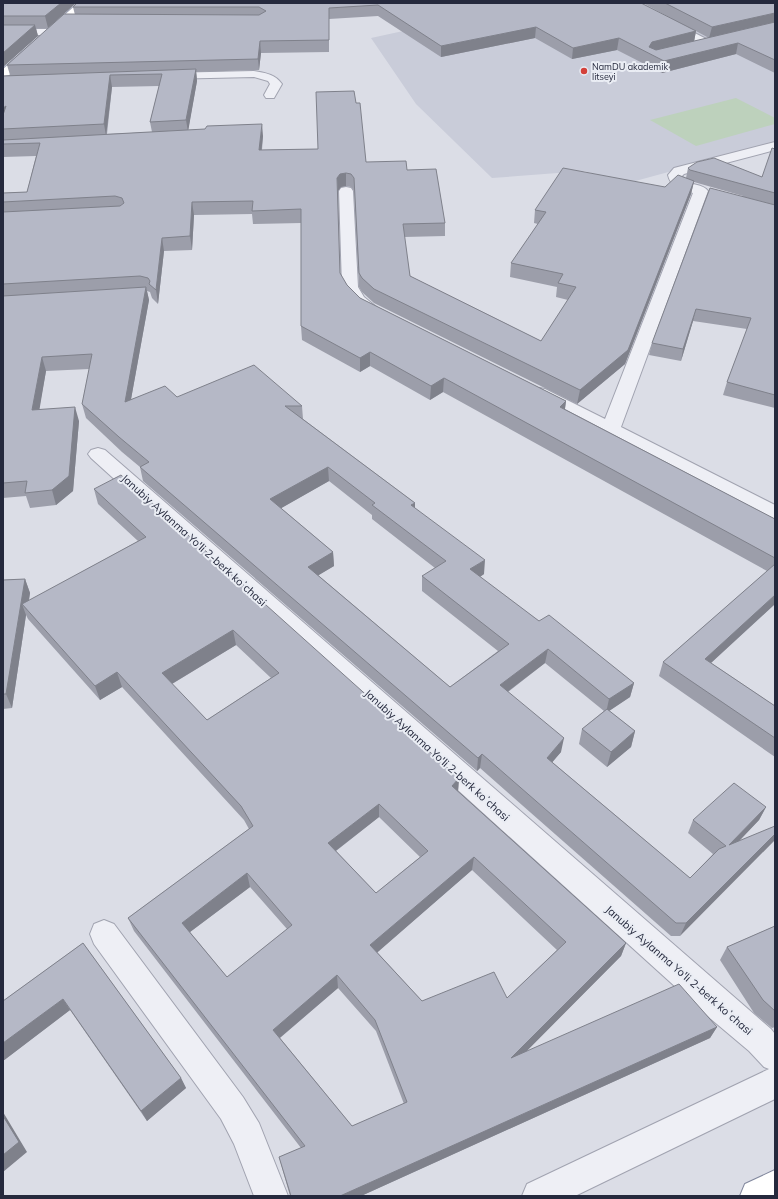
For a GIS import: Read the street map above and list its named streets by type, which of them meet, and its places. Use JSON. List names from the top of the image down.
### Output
{
  "streets": {
    "street": ["Janubiy Аylanma Yo'li 2-berk koʼchasi"]
  },
  "places": ["NamDU akademik litseyi"]
}
